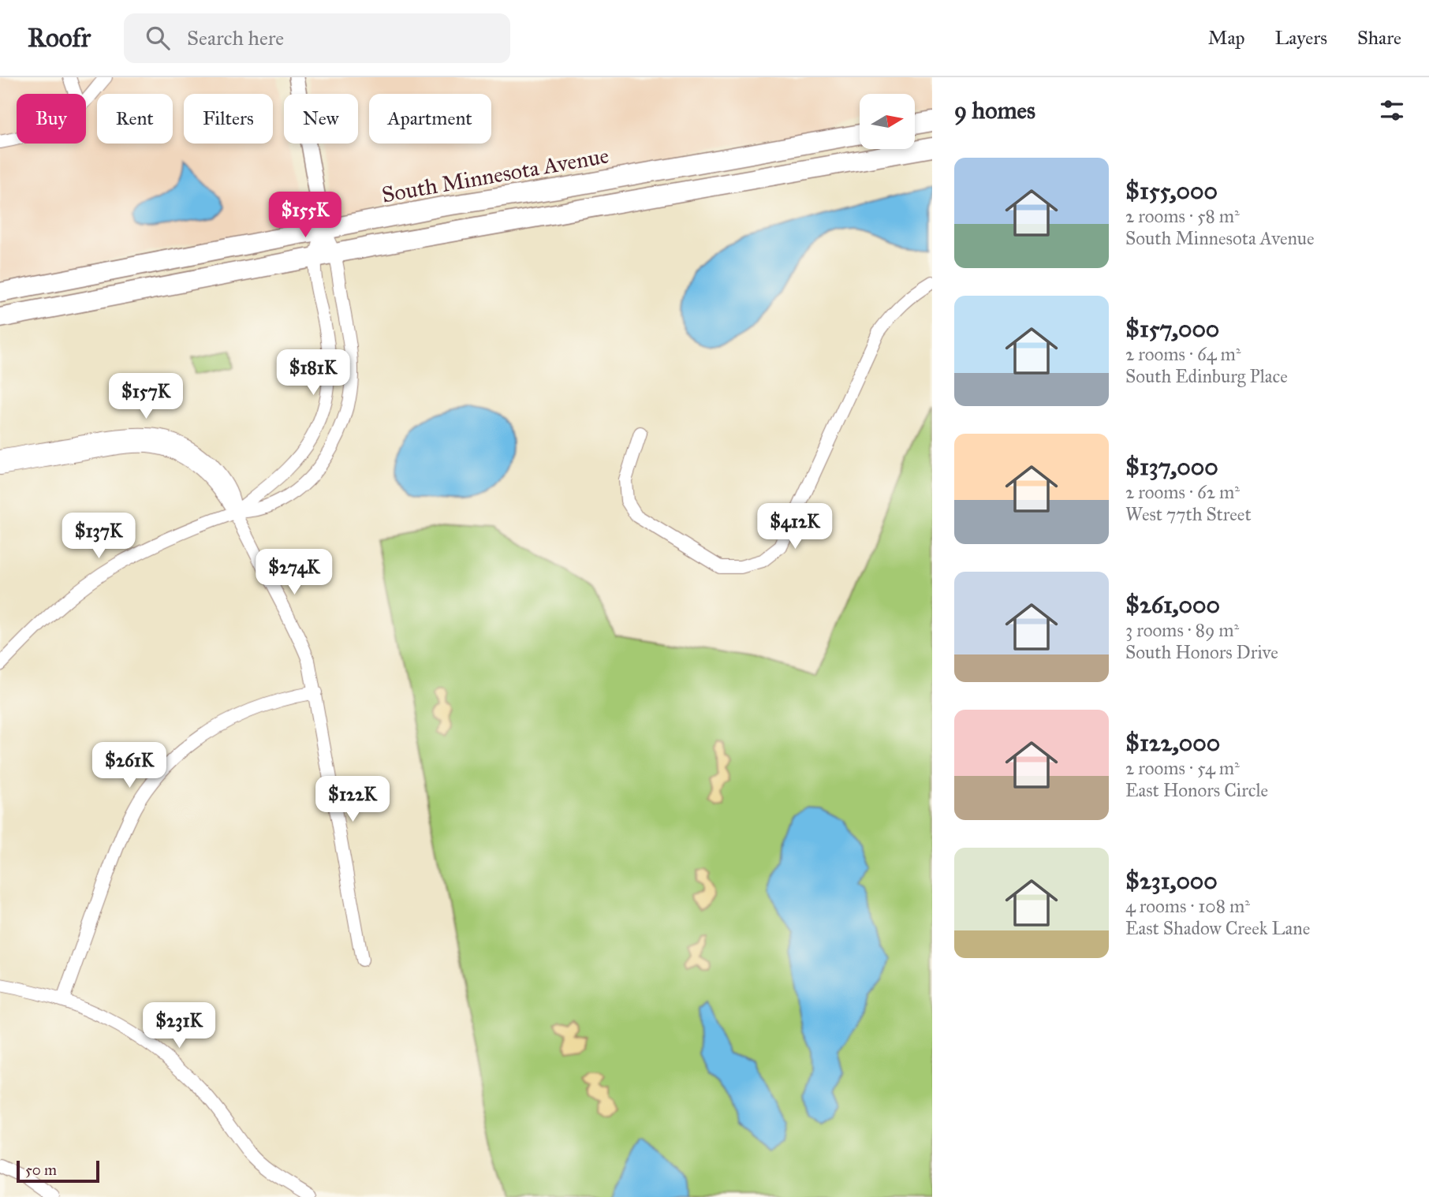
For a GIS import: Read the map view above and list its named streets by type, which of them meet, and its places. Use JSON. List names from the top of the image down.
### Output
{
  "streets": {
    "main road": ["South Minnesota Avenue"]
  },
  "scale_bar": "50 m",
  "north": "right",
  "page": {
    "header": "Roofr",
    "search": "Search here",
    "nav": ["Map", "Layers", "Share"],
    "heading": "9 homes",
    "chip": [
      "Buy",
      "Rent",
      "Filters",
      "New",
      "Apartment"
    ],
    "list": [
      {
        "name": "$155,000",
        "note": "2 rooms · 58 m² · South Minnesota Avenue"
      },
      {
        "name": "$157,000",
        "note": "2 rooms · 64 m² · South Edinburg Place"
      },
      {
        "name": "$137,000",
        "note": "2 rooms · 62 m² · West 77th Street"
      },
      {
        "name": "$261,000",
        "note": "3 rooms · 89 m² · South Honors Drive"
      },
      {
        "name": "$122,000",
        "note": "2 rooms · 54 m² · East Honors Circle"
      },
      {
        "name": "$231,000",
        "note": "4 rooms · 108 m² · East Shadow Creek Lane"
      }
    ],
    "price": [
      "$155K",
      "$181K",
      "$157K",
      "$412K",
      "$137K",
      "$274K",
      "$261K",
      "$122K",
      "$231K"
    ],
    "scale": "50 m"
  }
}
